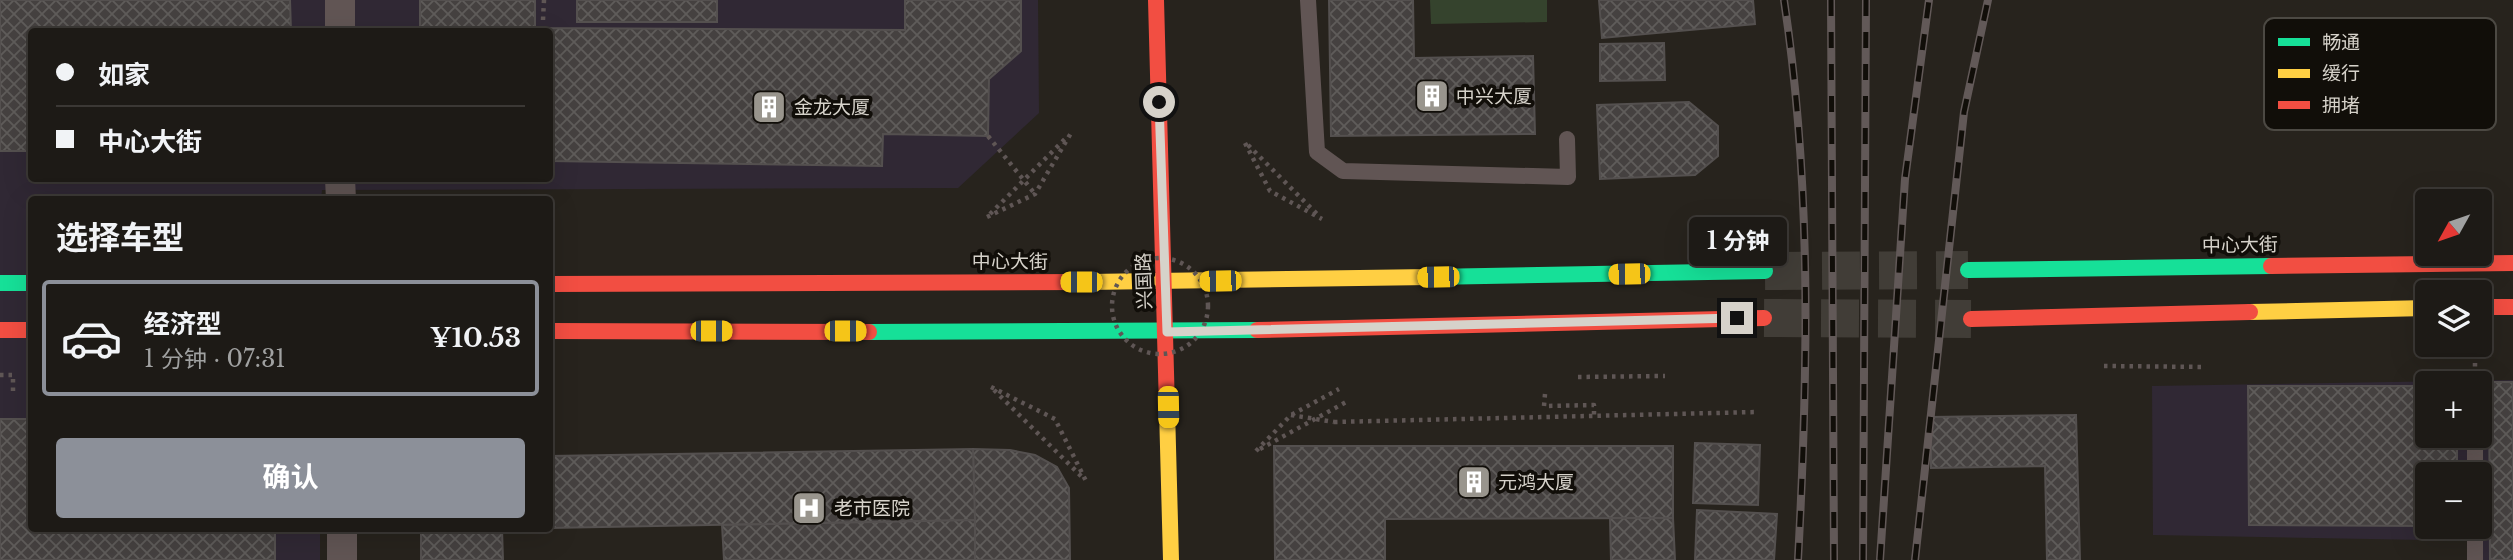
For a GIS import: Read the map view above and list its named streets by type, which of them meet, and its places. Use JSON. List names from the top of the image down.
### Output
{
  "streets": {
    "main road": ["中心大街", "兴国路"]
  },
  "crossings": [
    ["中心大街", "兴国路"]
  ],
  "places": {
    "building": ["中兴大厦", "金龙大厦", "元鸿大厦"],
    "hospital": ["老市医院"]
  },
  "legend": ["畅通", "缓行", "拥堵"],
  "north": "bottom left",
  "page": {
    "banner": ["如家", "中心大街"],
    "map_buttons": ["+", "−"],
    "heading": "选择车型",
    "bubble": "1 分钟",
    "list": [
      {
        "name": "经济型",
        "note": "1 分钟 · 07:31",
        "value": "¥10.53"
      }
    ],
    "buttons": "确认"
  }
}
